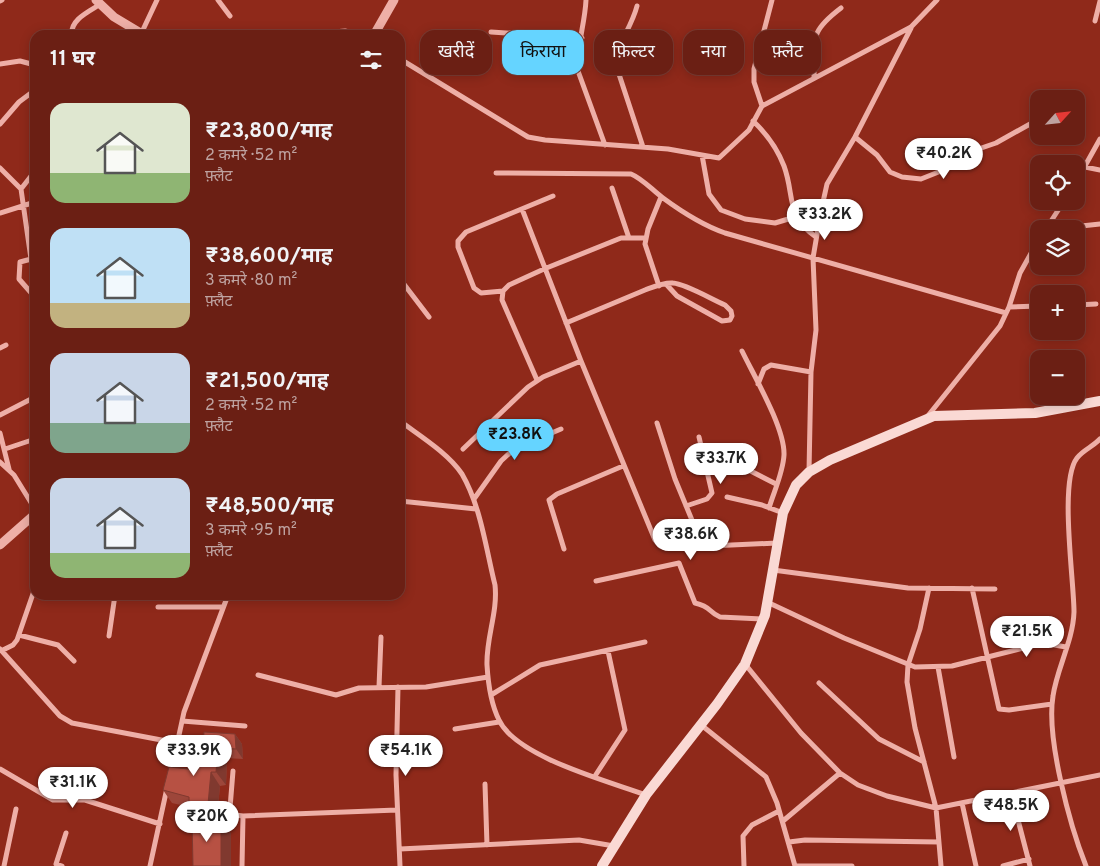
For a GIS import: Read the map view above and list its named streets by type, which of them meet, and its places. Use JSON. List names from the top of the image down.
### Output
{
  "north": "top right",
  "page": {
    "chip": [
      "खरीदें",
      "किराया",
      "फ़िल्टर",
      "नया",
      "फ़्लैट"
    ],
    "heading": "11 घर",
    "map_buttons": ["+", "−"],
    "list": [
      {
        "name": "₹23,800/माह",
        "note": "2 कमरे · 52 m² · फ़्लैट"
      },
      {
        "name": "₹38,600/माह",
        "note": "3 कमरे · 80 m² · फ़्लैट"
      },
      {
        "name": "₹21,500/माह",
        "note": "2 कमरे · 52 m² · फ़्लैट"
      },
      {
        "name": "₹48,500/माह",
        "note": "3 कमरे · 95 m² · फ़्लैट"
      }
    ],
    "price": [
      "₹40.2K",
      "₹33.2K",
      "₹23.8K",
      "₹33.7K",
      "₹38.6K",
      "₹21.5K",
      "₹33.9K",
      "₹54.1K",
      "₹31.1K",
      "₹48.5K",
      "₹20K"
    ]
  }
}
